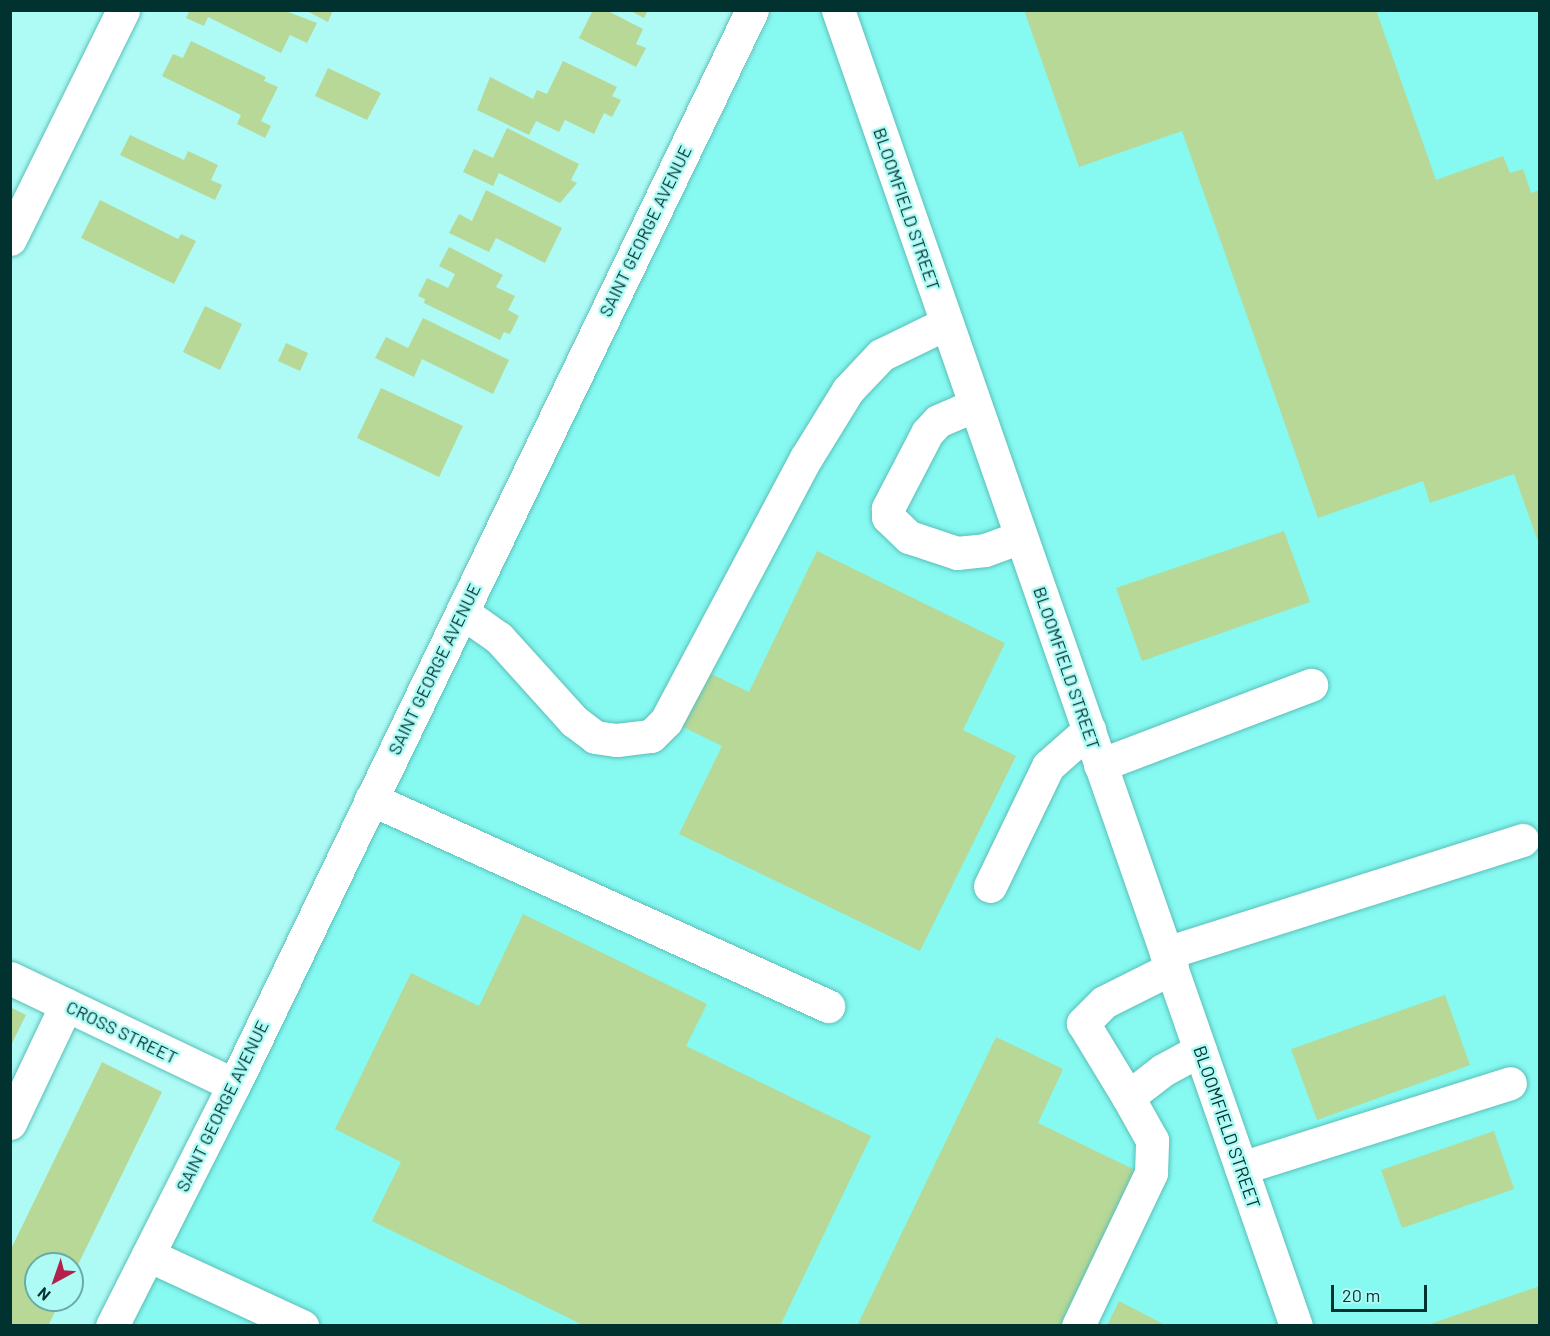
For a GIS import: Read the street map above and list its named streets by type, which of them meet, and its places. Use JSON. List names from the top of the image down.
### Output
{
  "streets": {
    "street": ["BLOOMFIELD STREET", "SAINT GEORGE AVENUE", "CROSS STREET"]
  },
  "crossings": [
    ["SAINT GEORGE AVENUE", "CROSS STREET"]
  ],
  "scale_bar": "20 m",
  "north": "bottom left"
}
